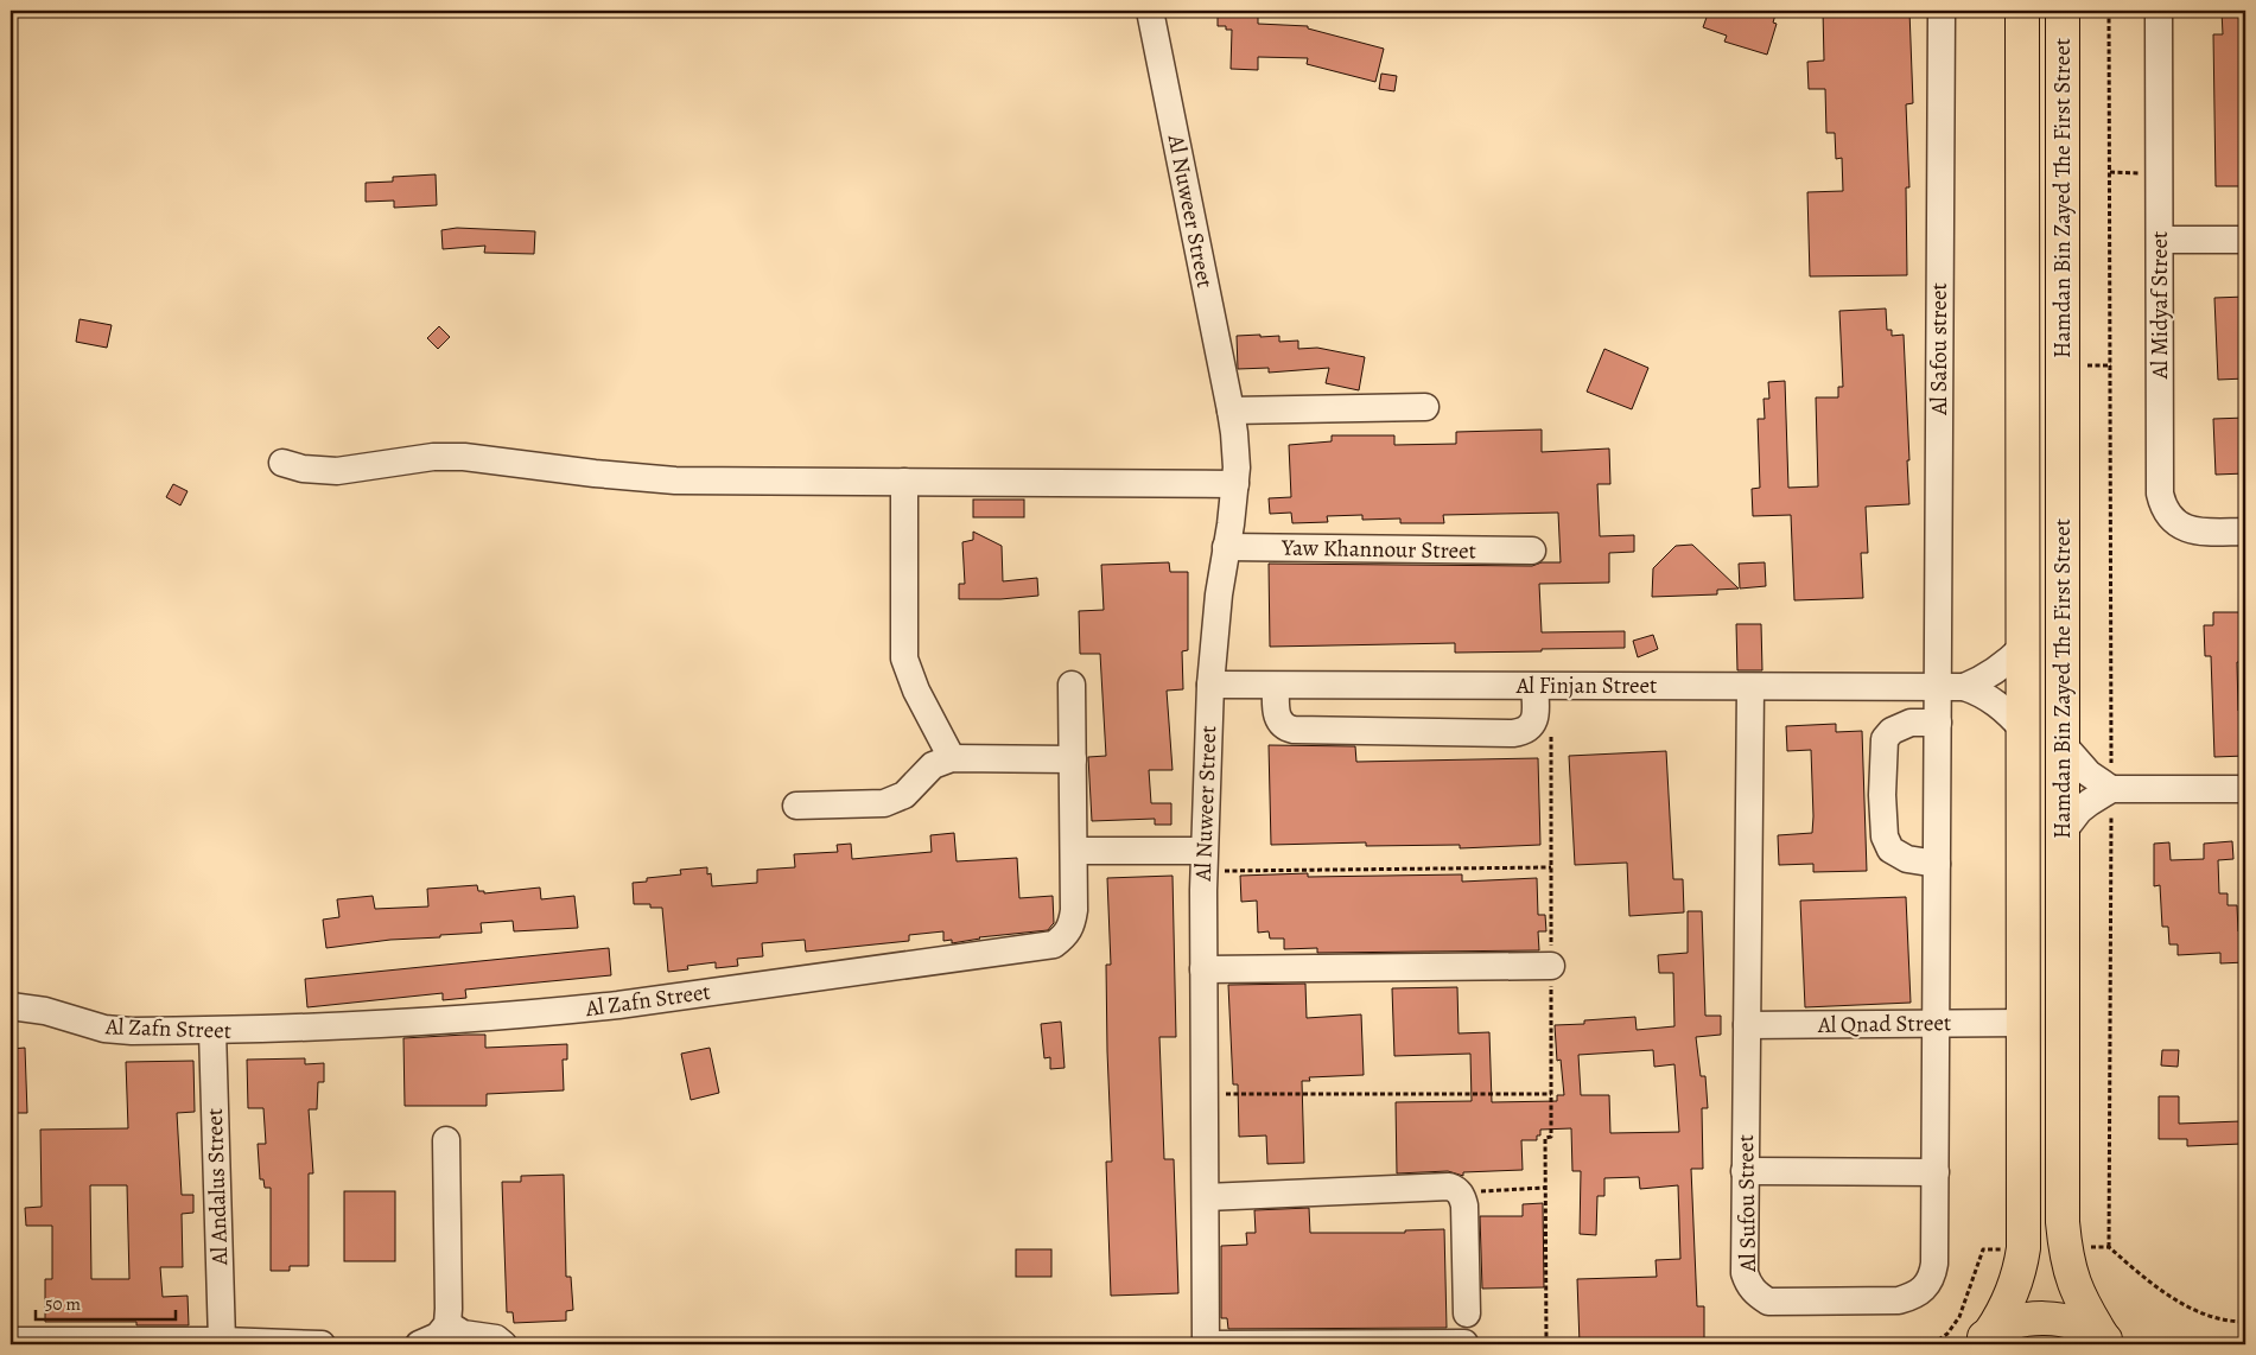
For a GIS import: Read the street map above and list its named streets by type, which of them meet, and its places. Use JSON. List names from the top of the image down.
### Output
{
  "streets": {
    "main road": ["Hamdan Bin Zayed The First Street"],
    "street": [
      "Al Nuweer Street",
      "Al Midyaf Street",
      "Al Safou street",
      "Yaw Khannour Street",
      "Al Finjan Street",
      "Al Zafn Street",
      "Al Qnad Street",
      "Al Andalus Street",
      "Al Sufou Street"
    ]
  },
  "crossings": [
    ["Hamdan Bin Zayed The First Street", "Al Finjan Street"],
    ["Hamdan Bin Zayed The First Street", "Al Qnad Street"],
    ["Al Nuweer Street", "Yaw Khannour Street"],
    ["Al Nuweer Street", "Al Finjan Street"],
    ["Al Safou street", "Al Finjan Street"],
    ["Al Safou street", "Al Sufou Street"],
    ["Al Finjan Street", "Al Sufou Street"],
    ["Al Zafn Street", "Al Andalus Street"],
    ["Al Qnad Street", "Al Sufou Street"]
  ],
  "scale_bar": "50 m"
}
